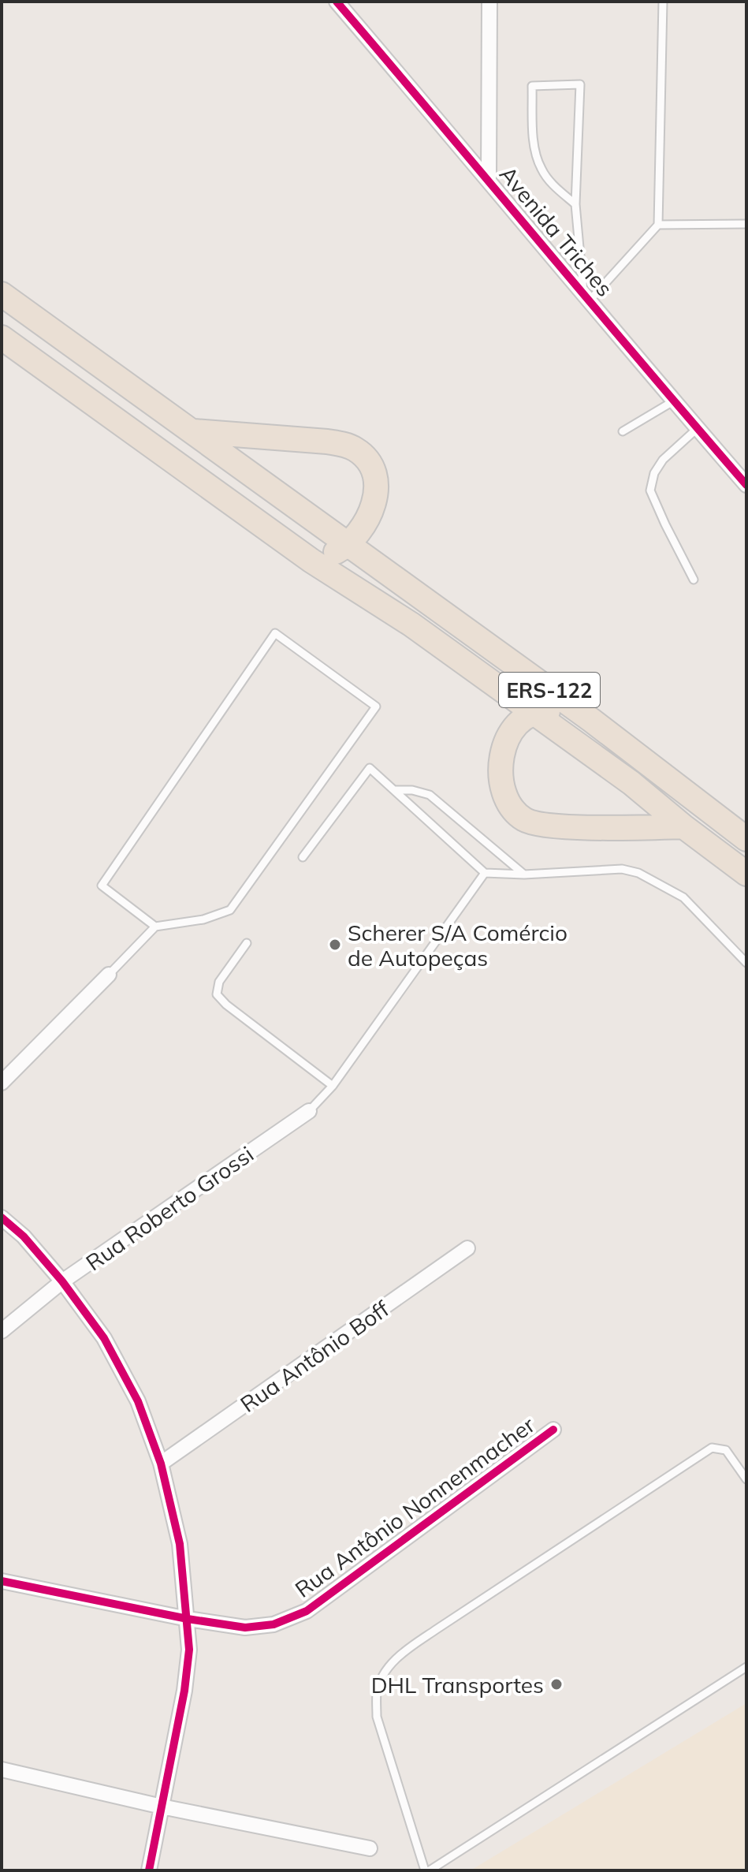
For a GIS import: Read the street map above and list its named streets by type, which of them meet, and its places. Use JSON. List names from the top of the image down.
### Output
{
  "streets": {
    "highway": ["ERS-122"],
    "street": [
      "Avenida Triches",
      "Rua Roberto Grossi",
      "Rua Antônio Boff",
      "Rua Antônio Nonnenmacher"
    ]
  },
  "places": ["Scherer S/A Comércio de Autopeças", "DHL Transportes"]
}
